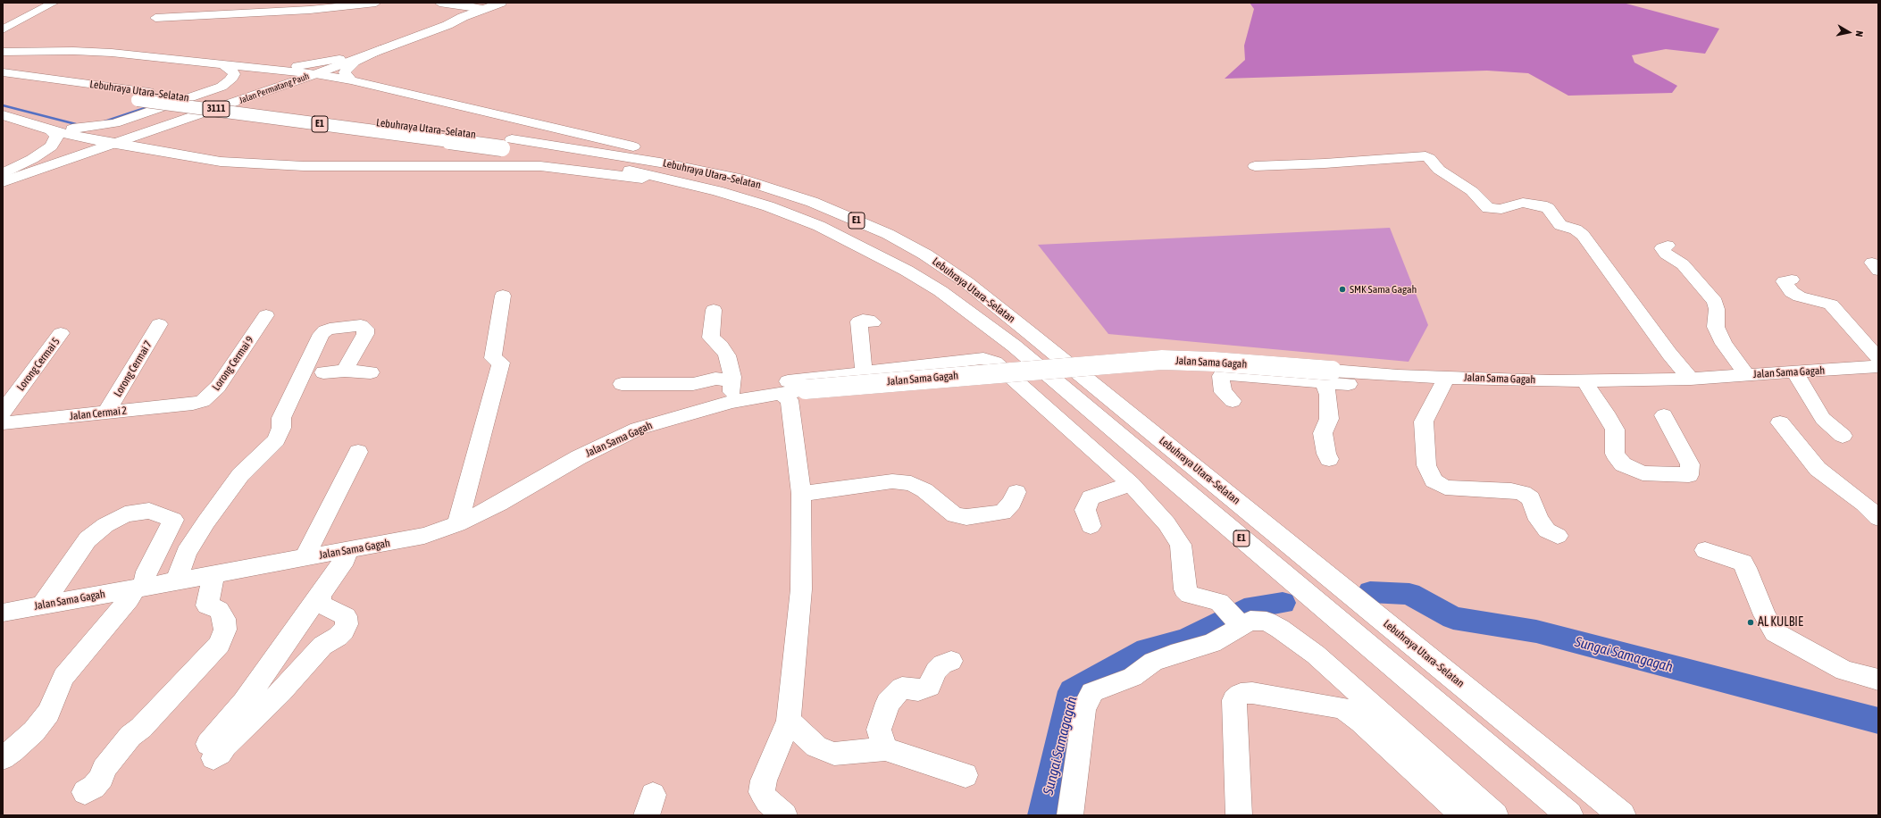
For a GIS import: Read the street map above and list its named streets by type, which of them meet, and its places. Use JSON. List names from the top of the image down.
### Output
{
  "streets": {
    "main road": [
      "Jalan Permatang Pauh",
      "Lebuhraya Utara–Selatan",
      "3111",
      "E1"
    ],
    "street": [
      "Jalan Sama Gagah",
      "Lorong Cermai 9",
      "Lorong Cermai 5",
      "Lorong Cermai 7",
      "Jalan Cermai 2"
    ]
  },
  "crossings": [
    ["Lorong Cermai 9", "Jalan Cermai 2"],
    ["Lorong Cermai 7", "Jalan Cermai 2"]
  ],
  "water": ["Sungai Samagagah"],
  "places": ["SMK Sama Gagah", "AL KULBIE"],
  "north": "right"
}
